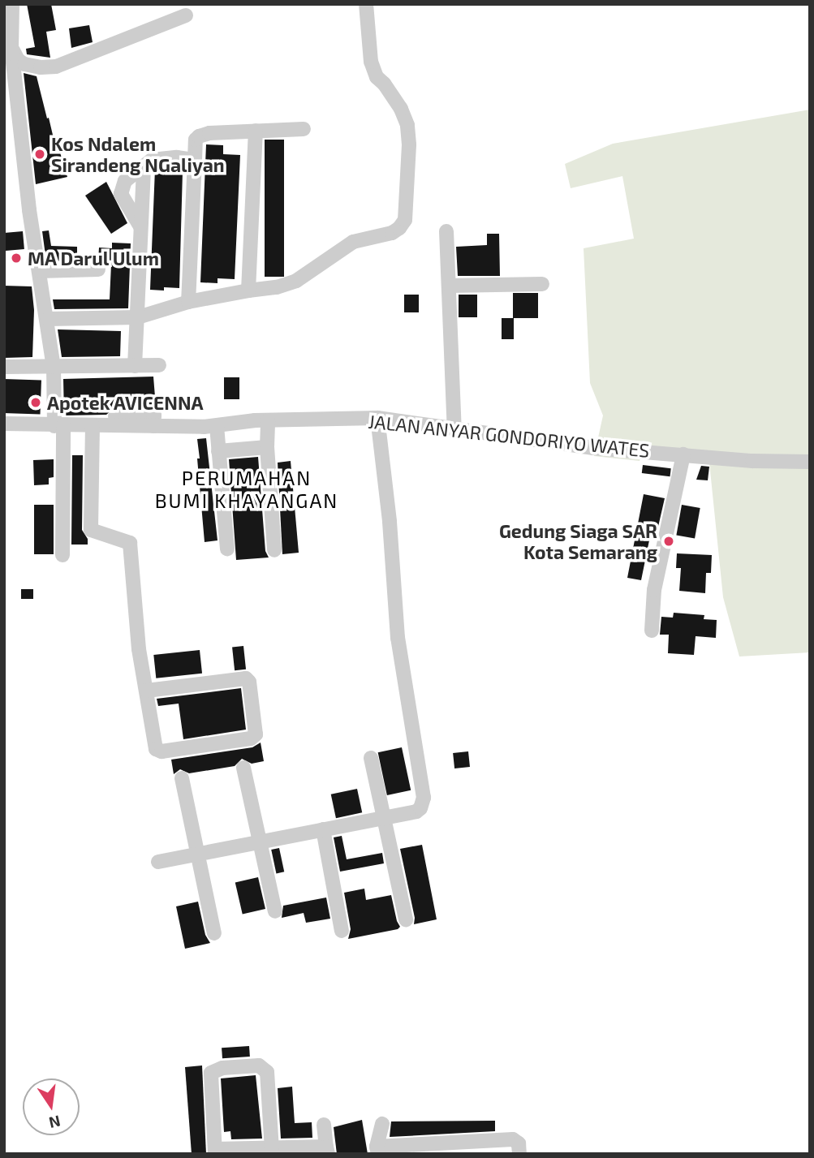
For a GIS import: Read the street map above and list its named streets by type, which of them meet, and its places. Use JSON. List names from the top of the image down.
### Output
{
  "streets": {
    "street": ["JALAN ANYAR GONDORIYO WATES"]
  },
  "districts": ["PERUMAHAN BUMI KHAYANGAN"],
  "places": [
    "Kos Ndalem Sirandeng NGaliyan",
    "MA Darul Ulum",
    "Apotek AVICENNA",
    "Gedung Siaga SAR Kota Semarang"
  ],
  "north": "bottom"
}
